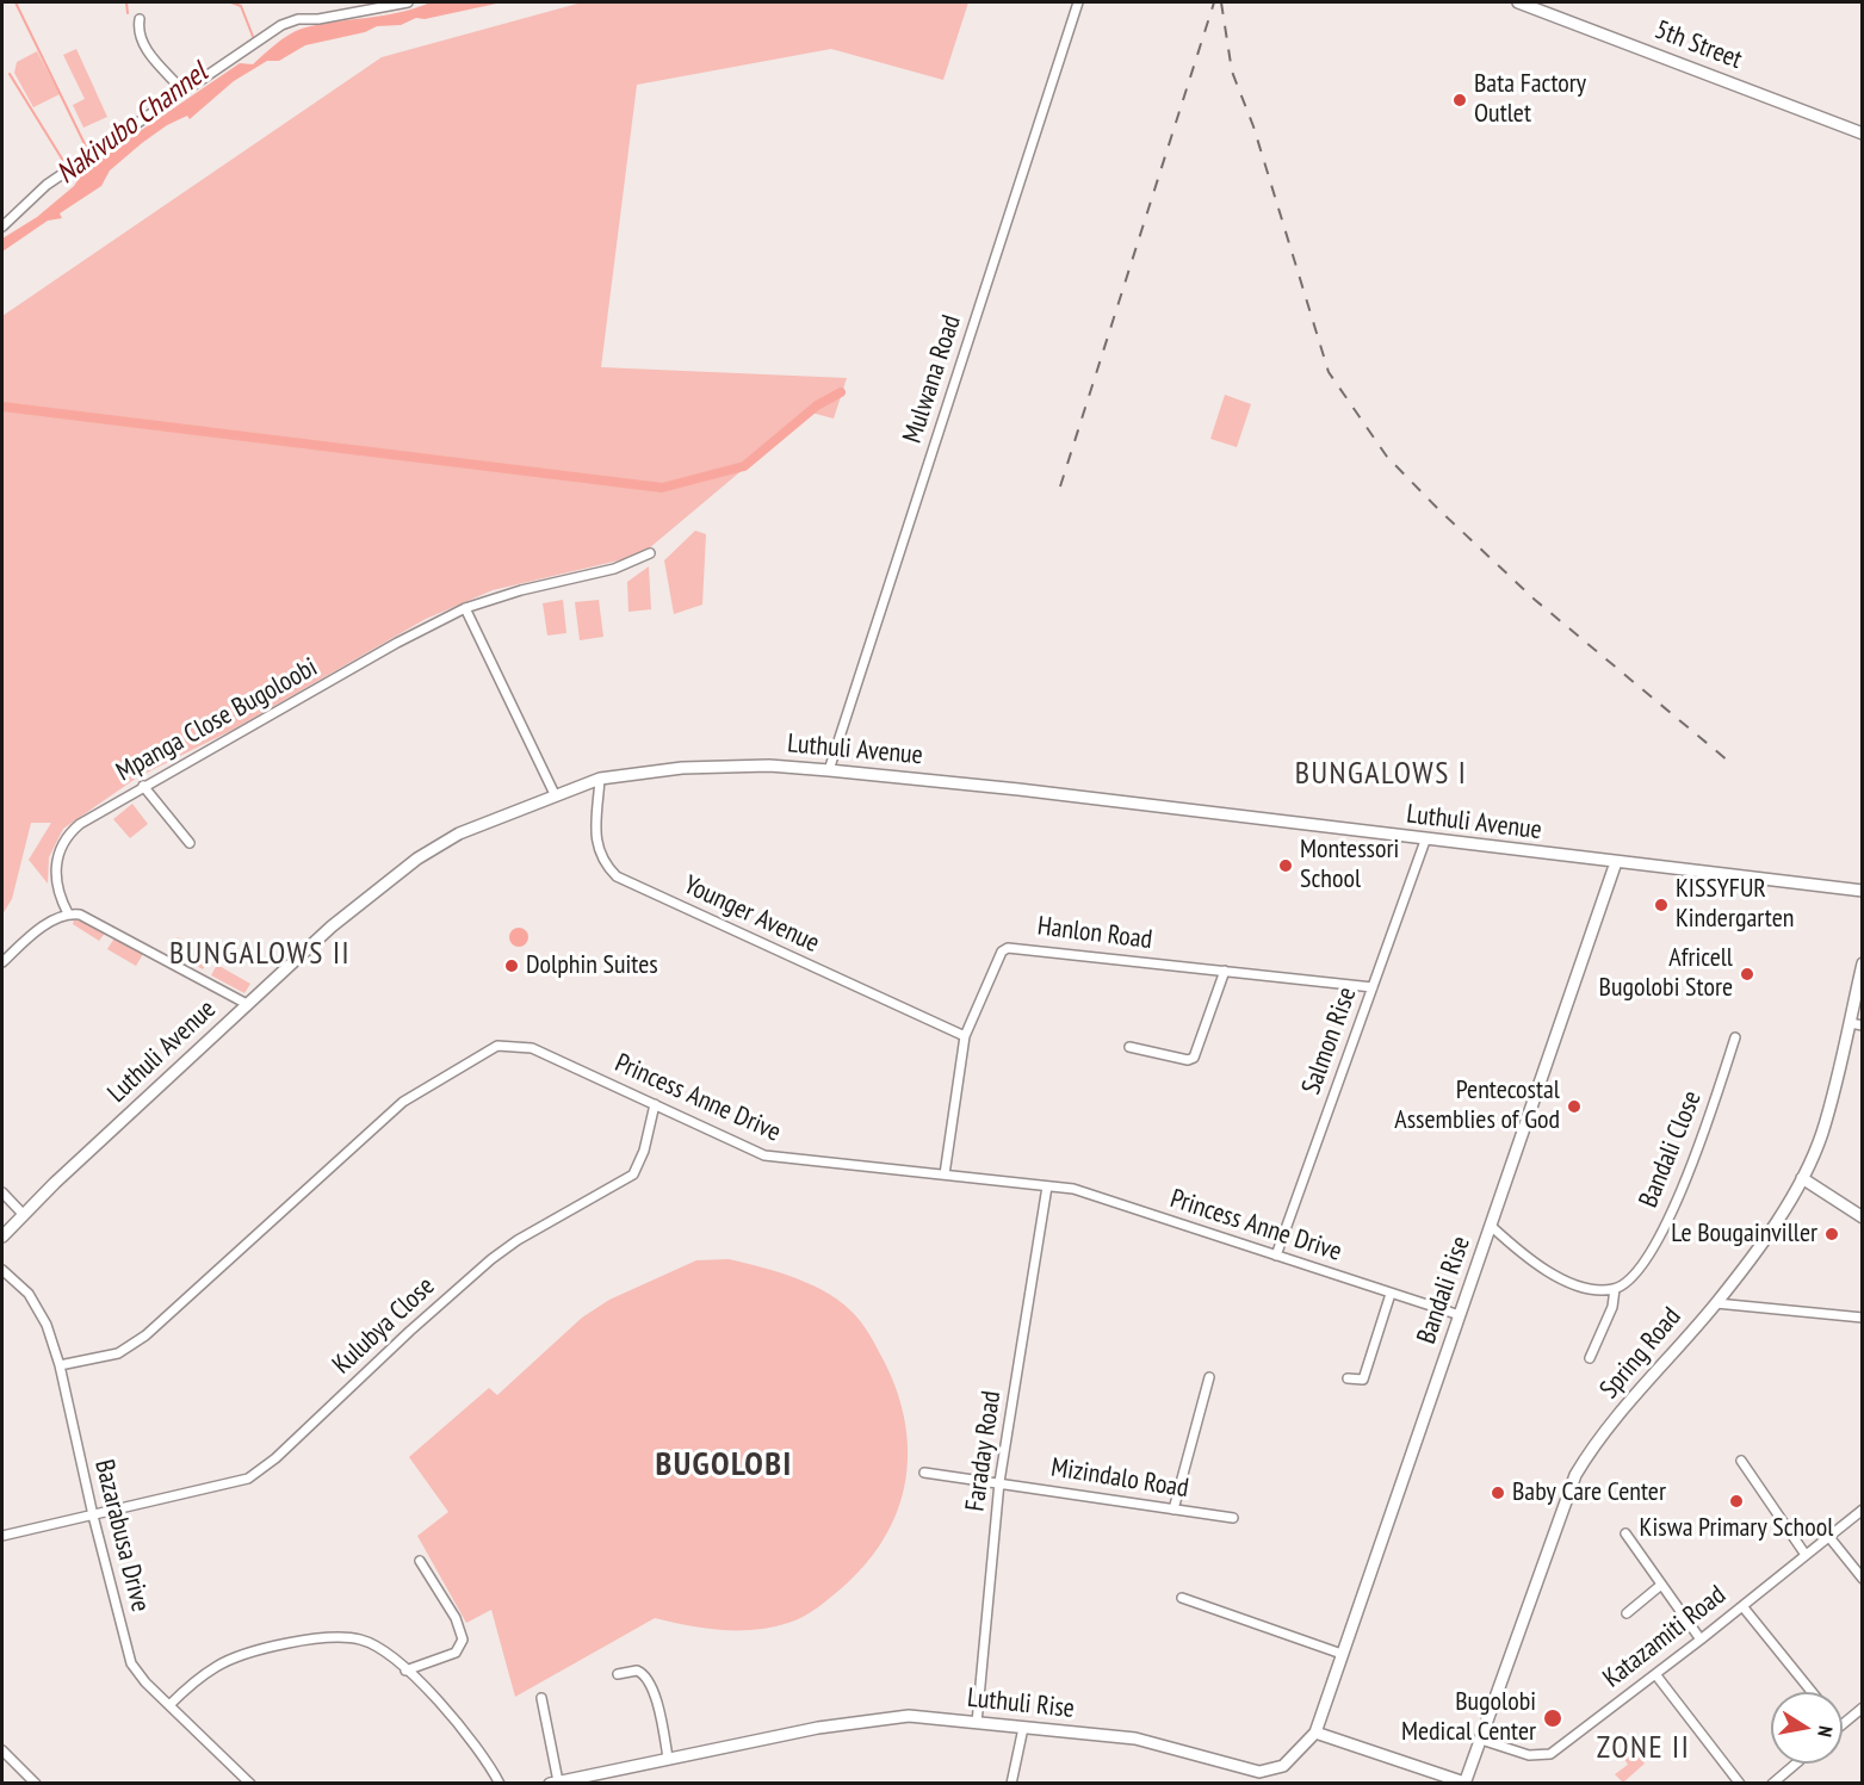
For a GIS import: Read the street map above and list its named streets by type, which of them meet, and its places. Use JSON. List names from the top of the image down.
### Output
{
  "streets": {
    "street": [
      "5th Street",
      "Mulwana Road",
      "Mpanga Close Bugoloobi",
      "Luthuli Avenue",
      "Younger Avenue",
      "Hanlon Road",
      "Salmon Rise",
      "Princess Anne Drive",
      "Bandali Close",
      "Bandali Rise",
      "Kulubya Close",
      "Spring Road",
      "Faraday Road",
      "Mizindalo Road",
      "Bazarabusa Drive",
      "Katazamiti Road",
      "Luthuli Rise"
    ]
  },
  "crossings": [
    ["Mulwana Road", "Luthuli Avenue"],
    ["Luthuli Avenue", "Younger Avenue"],
    ["Luthuli Avenue", "Salmon Rise"],
    ["Luthuli Avenue", "Bandali Rise"],
    ["Younger Avenue", "Hanlon Road"],
    ["Hanlon Road", "Salmon Rise"],
    ["Hanlon Road", "Princess Anne Drive"],
    ["Salmon Rise", "Princess Anne Drive"],
    ["Princess Anne Drive", "Bandali Rise"],
    ["Princess Anne Drive", "Kulubya Close"],
    ["Princess Anne Drive", "Faraday Road"],
    ["Princess Anne Drive", "Bazarabusa Drive"],
    ["Bandali Rise", "Luthuli Rise"],
    ["Kulubya Close", "Bazarabusa Drive"],
    ["Spring Road", "Katazamiti Road"],
    ["Faraday Road", "Mizindalo Road"],
    ["Faraday Road", "Luthuli Rise"]
  ],
  "districts": [
    "BUNGALOWS I",
    "BUNGALOWS II",
    "BUGOLOBI",
    "ZONE II"
  ],
  "water": ["Nakivubo Channel"],
  "places": [
    "Bata Factory Outlet",
    "Montessori School",
    "KISSYFUR Kindergarten",
    "Dolphin Suites",
    "Africell Bugolobi Store",
    "Pentecostal Assemblies of God",
    "Le Bougainviller",
    "Baby Care Center",
    "Kiswa Primary School",
    "Bugolobi Medical Center"
  ],
  "north": "right"
}
